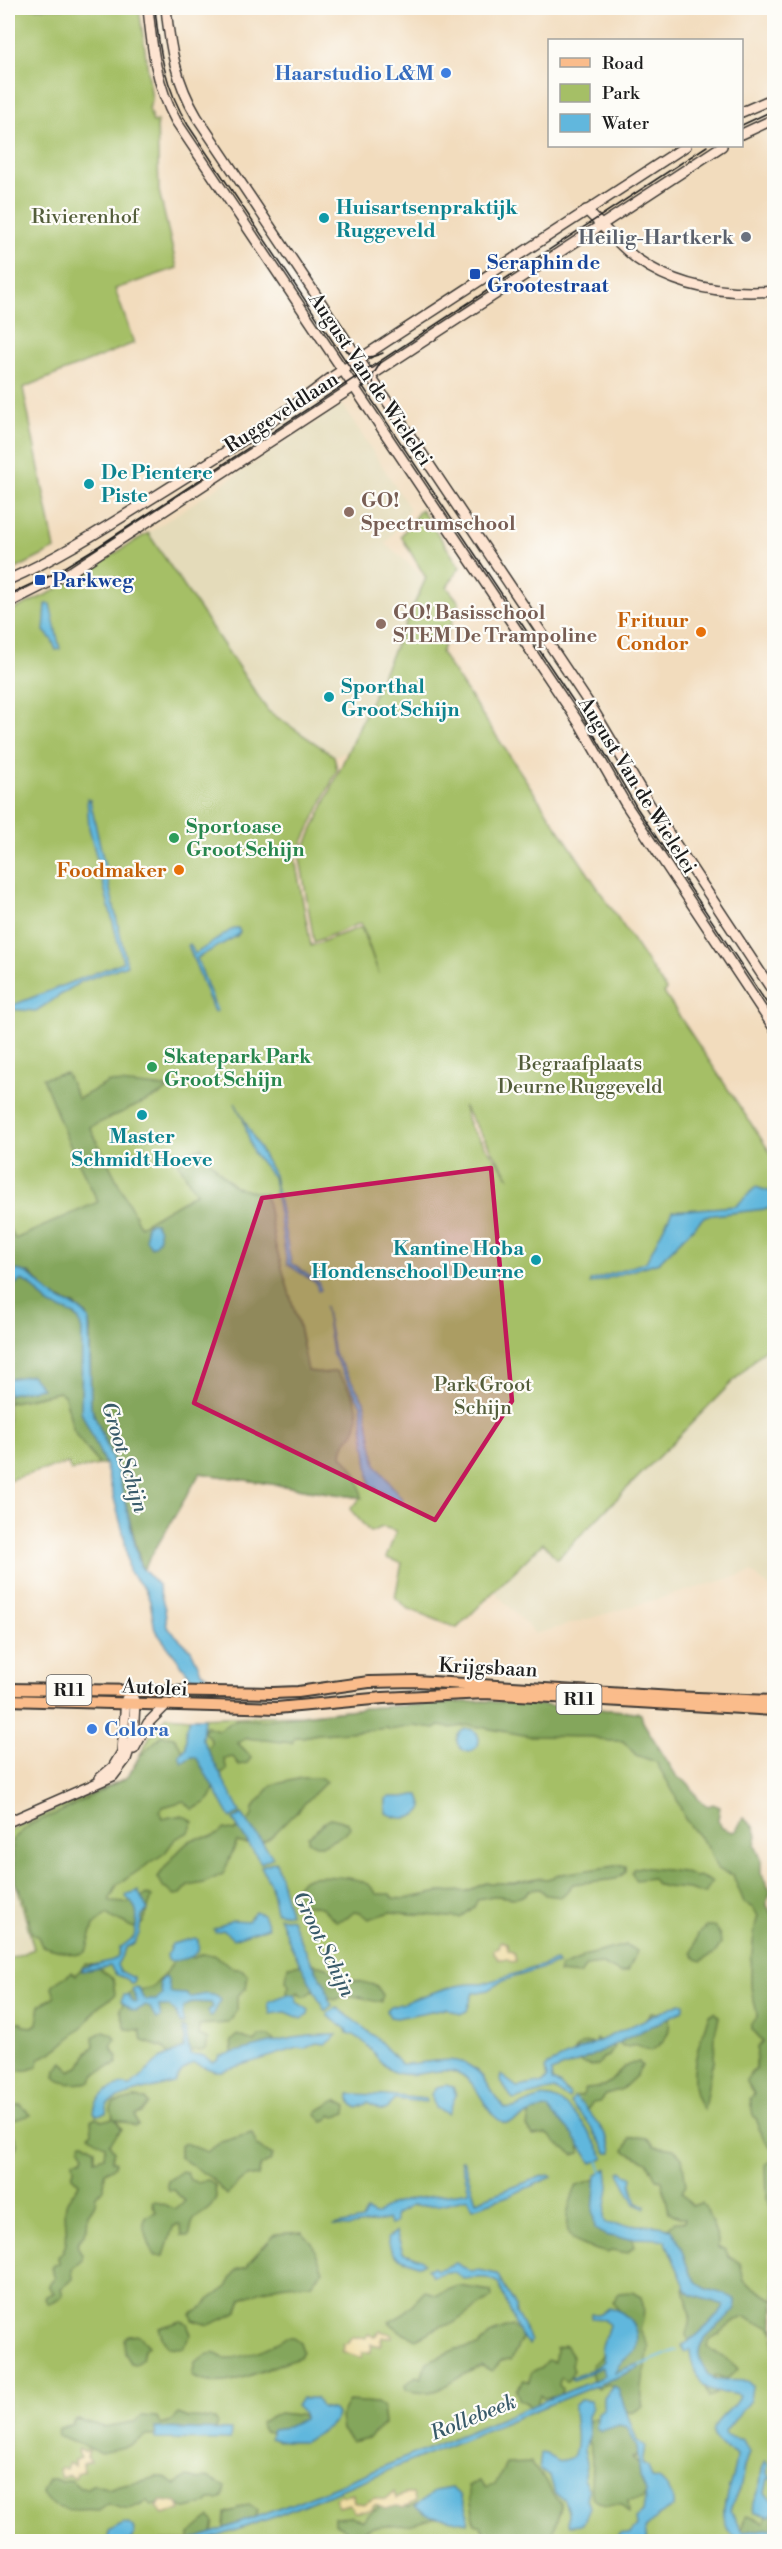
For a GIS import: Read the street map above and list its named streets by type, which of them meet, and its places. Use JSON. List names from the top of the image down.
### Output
{
  "streets": {
    "main road": [
      "August Van de Wielelei",
      "Ruggeveldlaan",
      "Krijgsbaan",
      "Autolei",
      "R11"
    ]
  },
  "crossings": [
    ["August Van de Wielelei", "Ruggeveldlaan"],
    ["Krijgsbaan", "Autolei"]
  ],
  "water": ["Groot Schijn", "Rollebeek"],
  "parks": ["Rivierenhof", "Begraafplaats Deurne Ruggeveld", "Park Groot Schijn"],
  "places": {
    "other": [
      "Haarstudio L&M",
      "Huisartsenpraktijk Ruggeveld",
      "Heilig-Hartkerk",
      "De Pientere Piste",
      "GO! Spectrumschool",
      "GO! Basisschool STEM De Trampoline",
      "Frituur Condor",
      "Sporthal Groot Schijn",
      "Sportoase Groot Schijn",
      "Foodmaker",
      "Skatepark Park Groot Schijn",
      "Master Schmidt Hoeve",
      "Kantine Hoba Hondenschool Deurne",
      "Colora"
    ],
    "transit": ["Seraphin de Grootestraat", "Parkweg"]
  },
  "legend": ["Road", "Park", "Water"]
}
